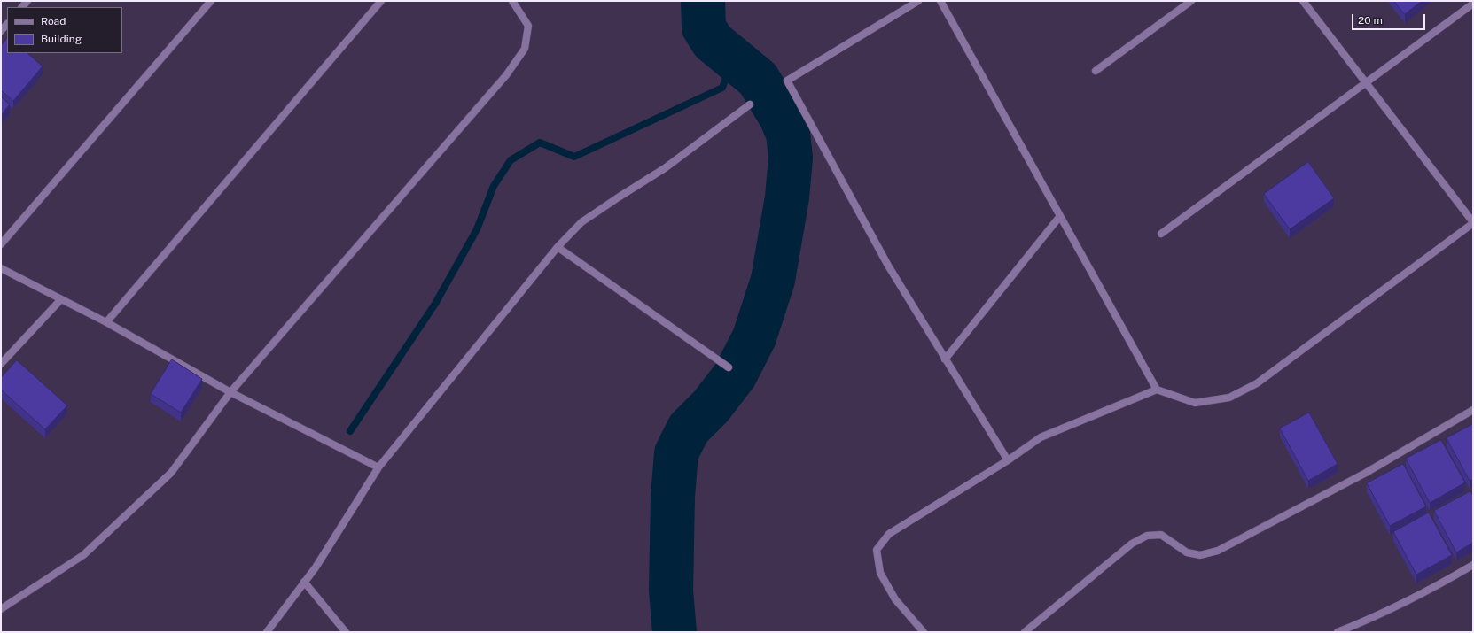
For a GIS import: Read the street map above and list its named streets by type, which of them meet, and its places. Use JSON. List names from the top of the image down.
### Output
{
  "legend": ["Road", "Building"],
  "scale_bar": "20 m"
}
